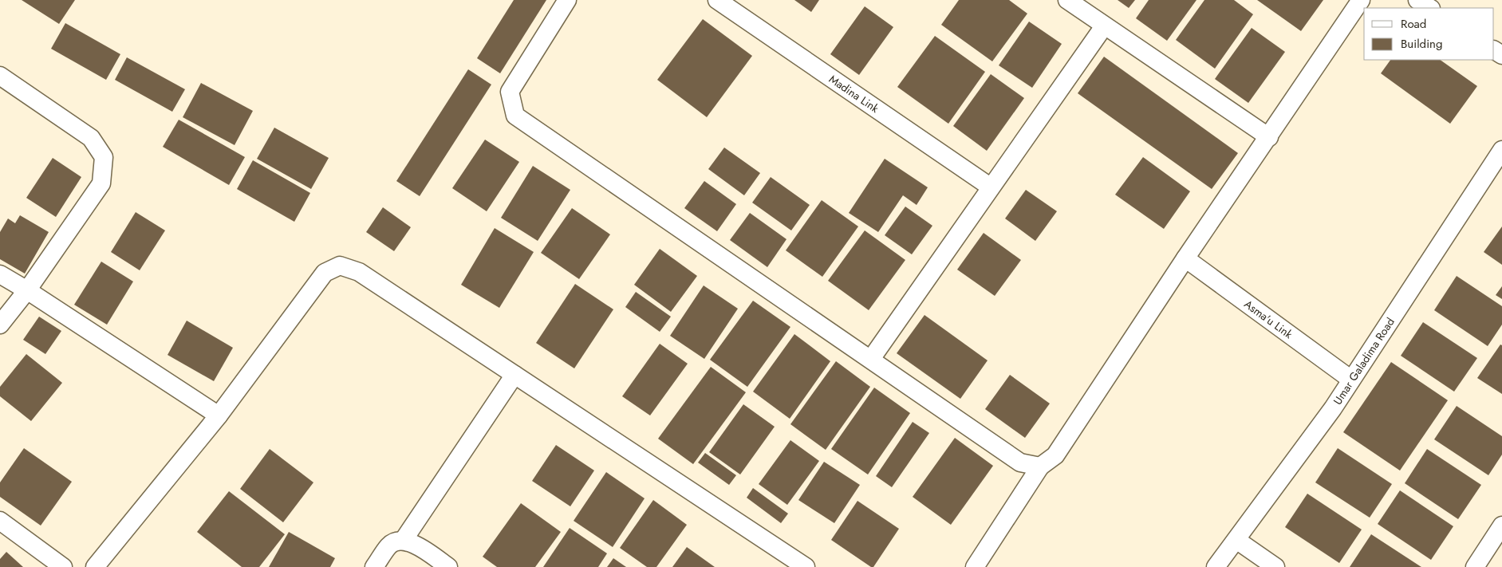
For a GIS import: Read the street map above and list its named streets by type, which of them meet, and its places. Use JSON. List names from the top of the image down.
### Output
{
  "streets": {
    "street": ["Madina Link", "Asma'u Link", "Umar Galadima Road"]
  },
  "crossings": [
    ["Asma'u Link", "Umar Galadima Road"]
  ],
  "legend": ["Road", "Building"]
}
